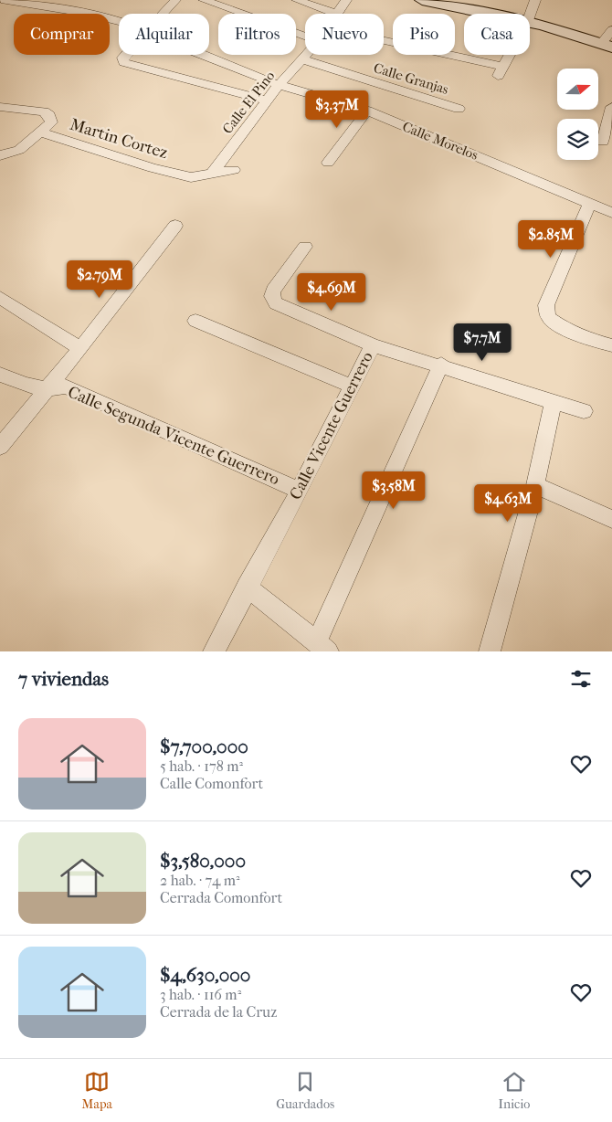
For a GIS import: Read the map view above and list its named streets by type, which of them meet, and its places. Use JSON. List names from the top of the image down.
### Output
{
  "streets": {
    "street": [
      "Calle Granjas",
      "Calle El Pino",
      "Martin Cortez",
      "Calle Morelos",
      "Calle Vicente Guerrero",
      "Calle Segunda Vicente Guerrero"
    ]
  },
  "crossings": [
    ["Calle Granjas", "Calle El Pino"],
    ["Calle El Pino", "Martin Cortez"],
    ["Calle El Pino", "Calle Morelos"],
    ["Calle Vicente Guerrero", "Calle Segunda Vicente Guerrero"]
  ],
  "north": "right",
  "page": {
    "chip": [
      "Comprar",
      "Alquilar",
      "Filtros",
      "Nuevo",
      "Piso",
      "Casa"
    ],
    "price": [
      "$3.37M",
      "$2.85M",
      "$2.79M",
      "$4.69M",
      "$7.7M",
      "$3.58M",
      "$4.63M"
    ],
    "heading": "7 viviendas",
    "list": [
      {
        "name": "$7,700,000",
        "note": "5 hab. · 178 m² · Calle Comonfort"
      },
      {
        "name": "$3,580,000",
        "note": "2 hab. · 74 m² · Cerrada Comonfort"
      },
      {
        "name": "$4,630,000",
        "note": "3 hab. · 116 m² · Cerrada de la Cruz"
      }
    ],
    "tabs": ["Mapa", "Guardados", "Inicio"]
  }
}
